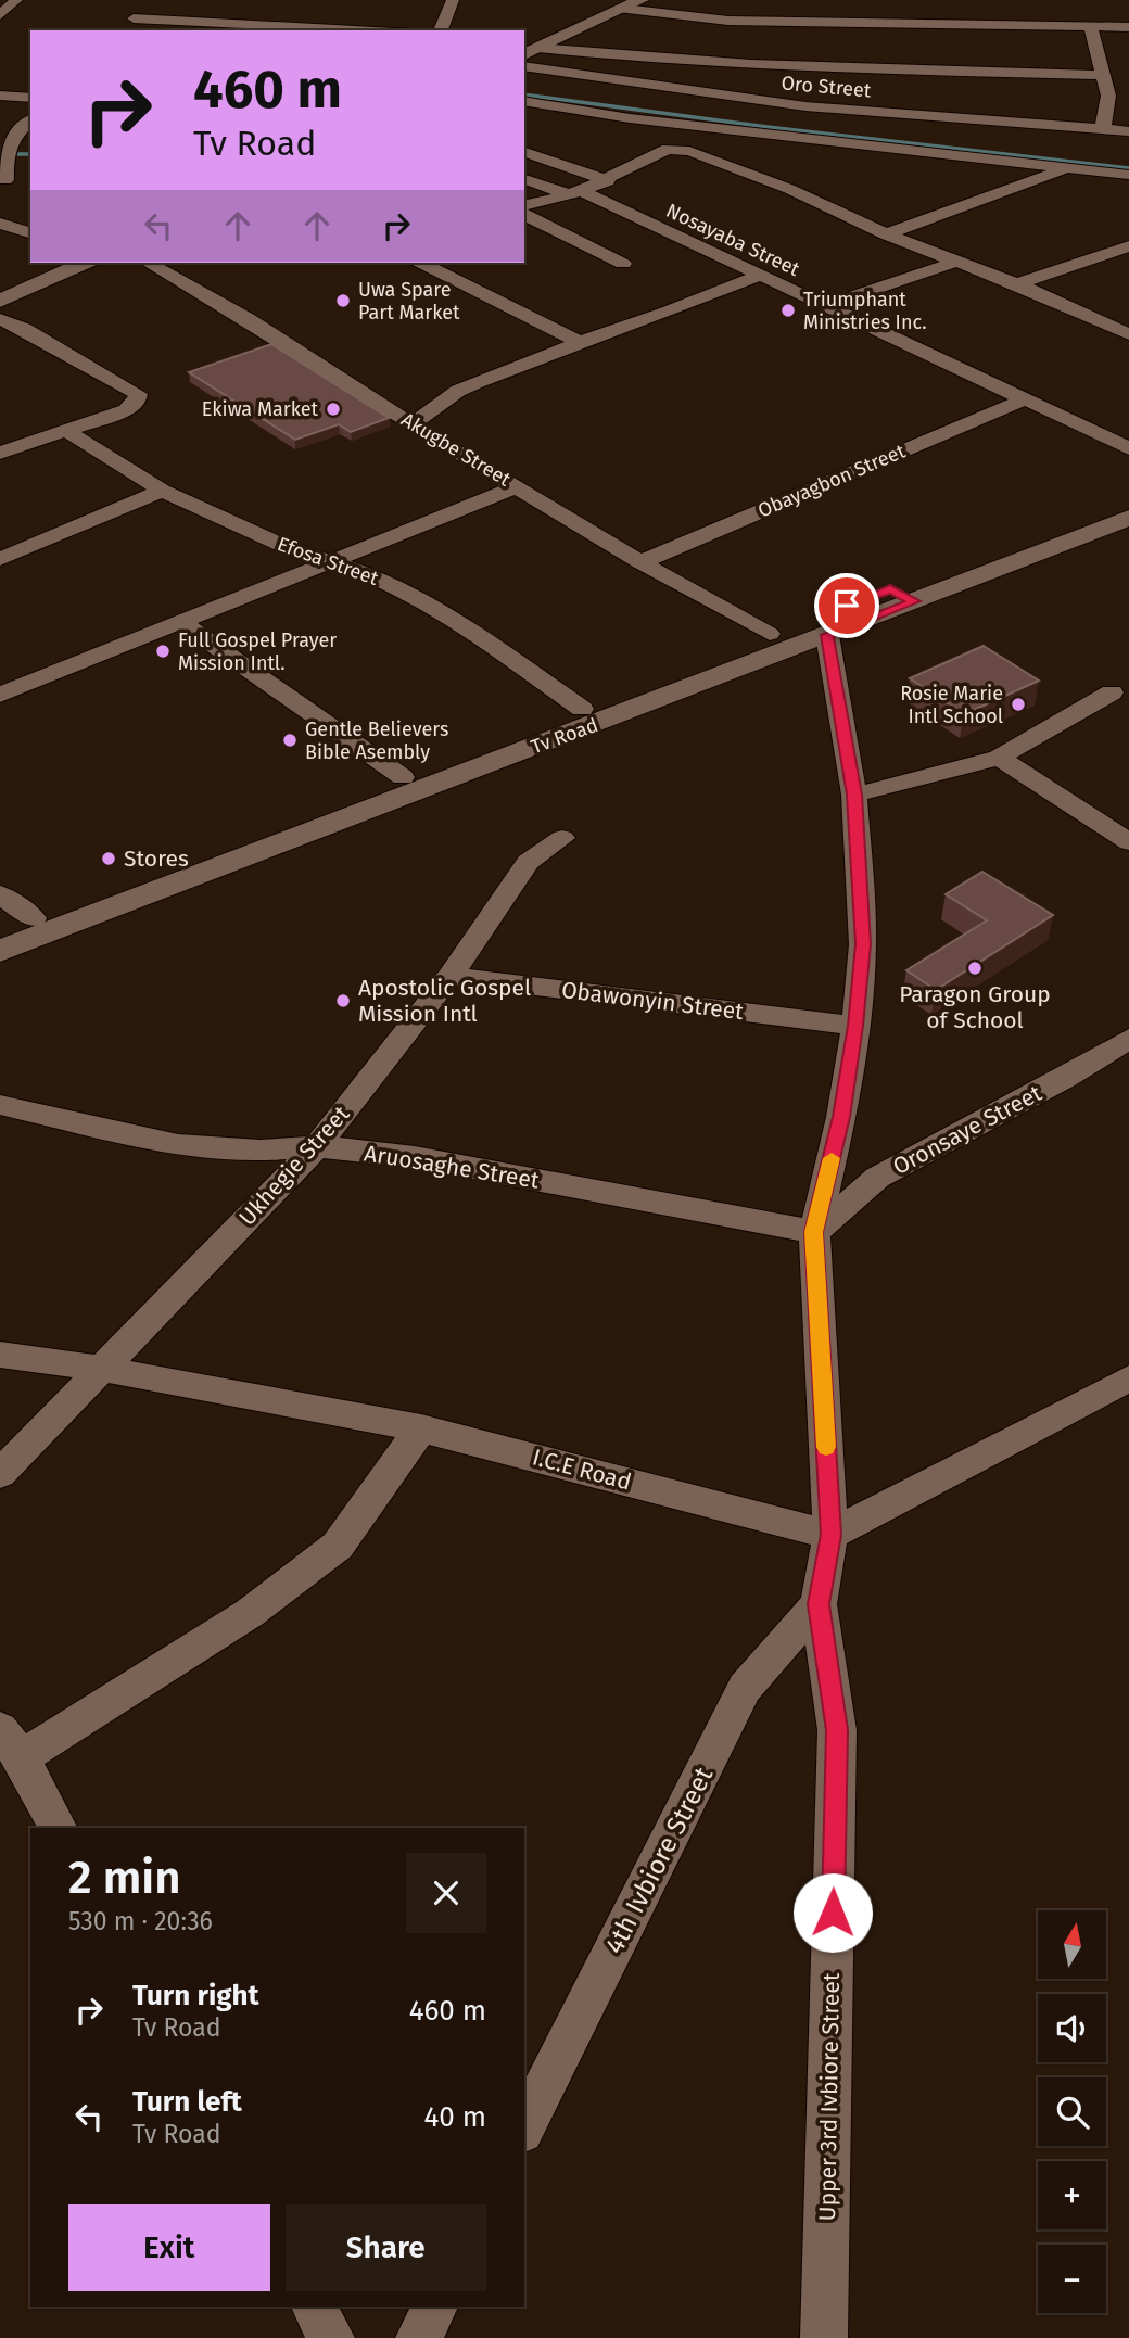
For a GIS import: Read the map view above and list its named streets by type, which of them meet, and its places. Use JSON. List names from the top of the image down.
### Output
{
  "streets": {
    "street": [
      "Oro Street",
      "Nosayaba Street",
      "Akugbe Street",
      "Obayagbon Street",
      "Efosa Street",
      "Tv Road",
      "Obawonyin Street",
      "Oronsaye Street",
      "Ukhegie Street",
      "Aruosaghe Street",
      "I.C.E Road",
      "4th Ivbiore Street",
      "Upper 3rd Ivbiore Street"
    ]
  },
  "crossings": [
    ["Nosayaba Street", "Obayagbon Street"],
    ["Akugbe Street", "Obayagbon Street"],
    ["Akugbe Street", "Tv Road"],
    ["Efosa Street", "Tv Road"],
    ["Tv Road", "Upper 3rd Ivbiore Street"],
    ["Obawonyin Street", "Ukhegie Street"],
    ["Obawonyin Street", "Upper 3rd Ivbiore Street"],
    ["Oronsaye Street", "Aruosaghe Street"],
    ["Oronsaye Street", "Upper 3rd Ivbiore Street"],
    ["Ukhegie Street", "Aruosaghe Street"],
    ["Ukhegie Street", "I.C.E Road"],
    ["Aruosaghe Street", "Upper 3rd Ivbiore Street"],
    ["I.C.E Road", "Upper 3rd Ivbiore Street"],
    ["4th Ivbiore Street", "Upper 3rd Ivbiore Street"]
  ],
  "places": [
    "Uwa Spare Part Market",
    "Triumphant Ministries Inc.",
    "Ekiwa Market",
    "Full Gospel Prayer Mission Intl.",
    "Rosie Marie Intl School",
    "Gentle Believers Bible Asembly",
    "Stores",
    "Paragon Group of School",
    "Apostolic Gospel Mission Intl"
  ],
  "north": "top",
  "page": {
    "turn": ["460 m", "Tv Road"],
    "heading": ["2 min", "530 m · 20:36"],
    "map_buttons": ["+", "−"],
    "list": [
      {
        "name": "Turn right",
        "note": "Tv Road",
        "value": "460 m"
      },
      {
        "name": "Turn left",
        "note": "Tv Road",
        "value": "40 m"
      }
    ],
    "buttons": ["Exit", "Share"]
  }
}
